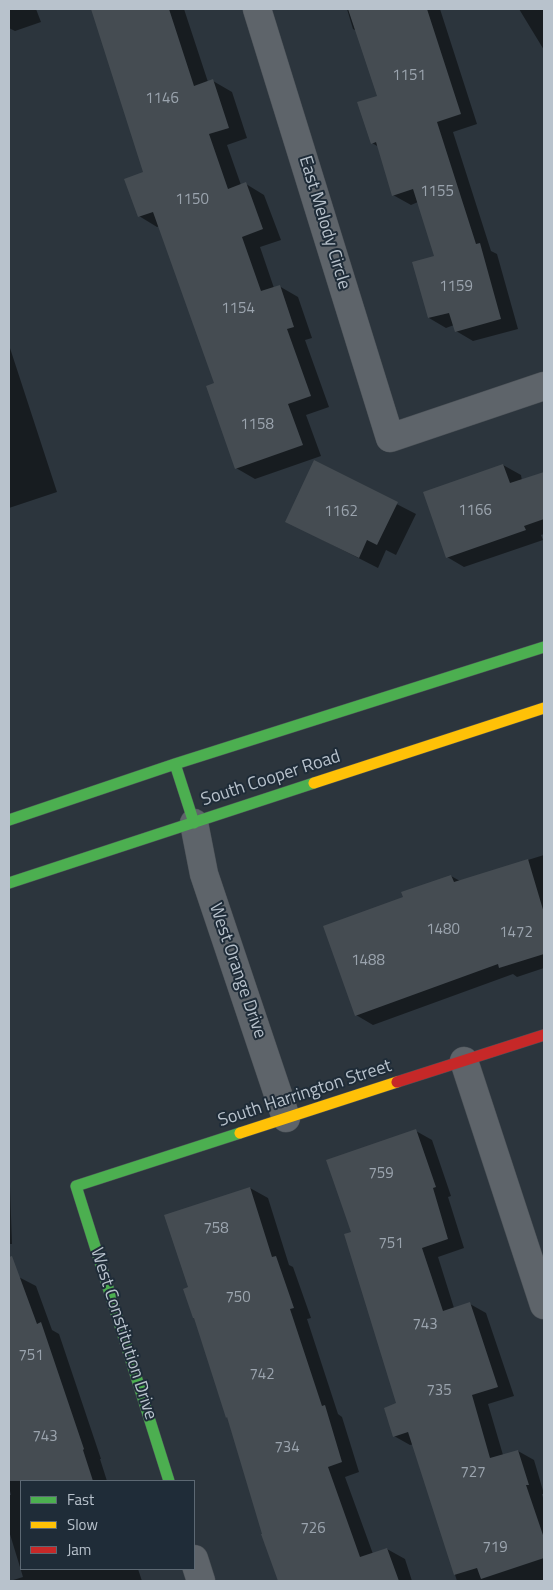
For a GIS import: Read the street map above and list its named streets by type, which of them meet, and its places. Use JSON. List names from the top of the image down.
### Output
{
  "streets": {
    "main road": ["South Cooper Road", "South Harrington Street", "West Constitution Drive"],
    "street": ["East Melody Circle", "West Orange Drive"]
  },
  "crossings": [
    ["South Cooper Road", "West Orange Drive"],
    ["West Orange Drive", "South Harrington Street"],
    ["South Harrington Street", "West Constitution Drive"]
  ],
  "house_numbers": [
    "1151",
    "1146",
    "1155",
    "1150",
    "1159",
    "1154",
    "1158",
    "1166",
    "1162",
    "1480",
    "1472",
    "1488",
    "759",
    "758",
    "751",
    "750",
    "743",
    "751",
    "742",
    "735",
    "743",
    "734",
    "727",
    "726",
    "719"
  ],
  "legend": ["Fast", "Slow", "Jam"]
}
